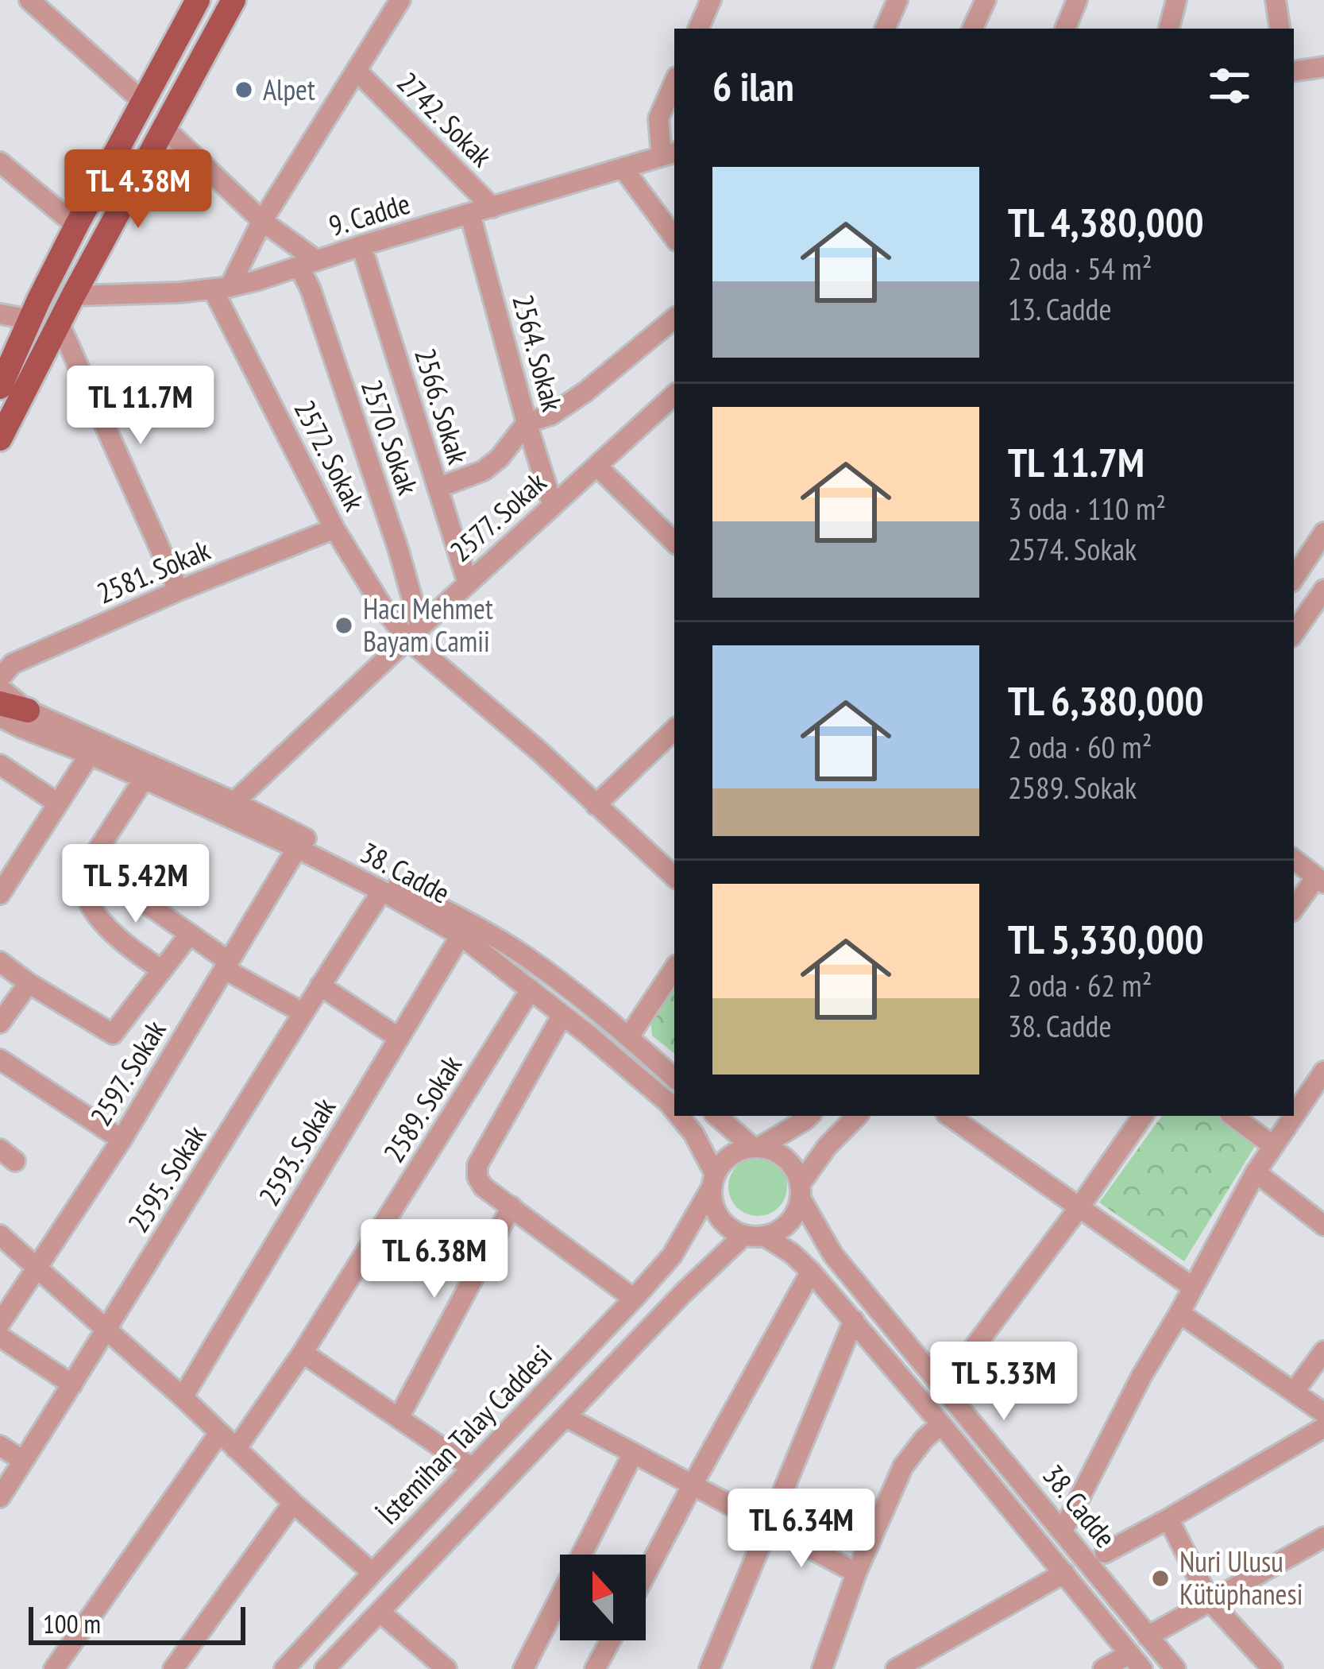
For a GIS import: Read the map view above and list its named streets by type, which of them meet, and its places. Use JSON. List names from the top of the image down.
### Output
{
  "streets": {
    "street": [
      "2742. Sokak",
      "9. Cadde",
      "2564. Sokak",
      "2566. Sokak",
      "2570. Sokak",
      "2572. Sokak",
      "2577. Sokak",
      "2581. Sokak",
      "38. Cadde",
      "2597. Sokak",
      "2589. Sokak",
      "2593. Sokak",
      "2595. Sokak",
      "İstemihan Talay Caddesi"
    ]
  },
  "crossings": [
    ["2742. Sokak", "9. Cadde"],
    ["9. Cadde", "2564. Sokak"],
    ["9. Cadde", "2566. Sokak"],
    ["9. Cadde", "2570. Sokak"],
    ["9. Cadde", "2572. Sokak"],
    ["2564. Sokak", "2577. Sokak"],
    ["2566. Sokak", "2577. Sokak"],
    ["2570. Sokak", "2572. Sokak"],
    ["2570. Sokak", "2577. Sokak"],
    ["2572. Sokak", "2577. Sokak"],
    ["2572. Sokak", "2581. Sokak"],
    ["2577. Sokak", "38. Cadde"],
    ["38. Cadde", "2597. Sokak"],
    ["38. Cadde", "2589. Sokak"],
    ["38. Cadde", "2593. Sokak"],
    ["38. Cadde", "2595. Sokak"],
    ["38. Cadde", "İstemihan Talay Caddesi"]
  ],
  "places": ["Alpet", "Hacı Mehmet Bayam Camii", "Nuri Ulusu Kütüphanesi"],
  "scale_bar": "100 m",
  "north": "top",
  "page": {
    "heading": "6 ilan",
    "list": [
      {
        "name": "TL 4,380,000",
        "note": "2 oda · 54 m² · 13. Cadde"
      },
      {
        "name": "TL 11.7M",
        "note": "3 oda · 110 m² · 2574. Sokak"
      },
      {
        "name": "TL 6,380,000",
        "note": "2 oda · 60 m² · 2589. Sokak"
      },
      {
        "name": "TL 5,330,000",
        "note": "2 oda · 62 m² · 38. Cadde"
      }
    ],
    "price": [
      "TL 4.38M",
      "TL 11.7M",
      "TL 5.42M",
      "TL 6.38M",
      "TL 5.33M",
      "TL 6.34M"
    ],
    "scale": "100 m"
  }
}
